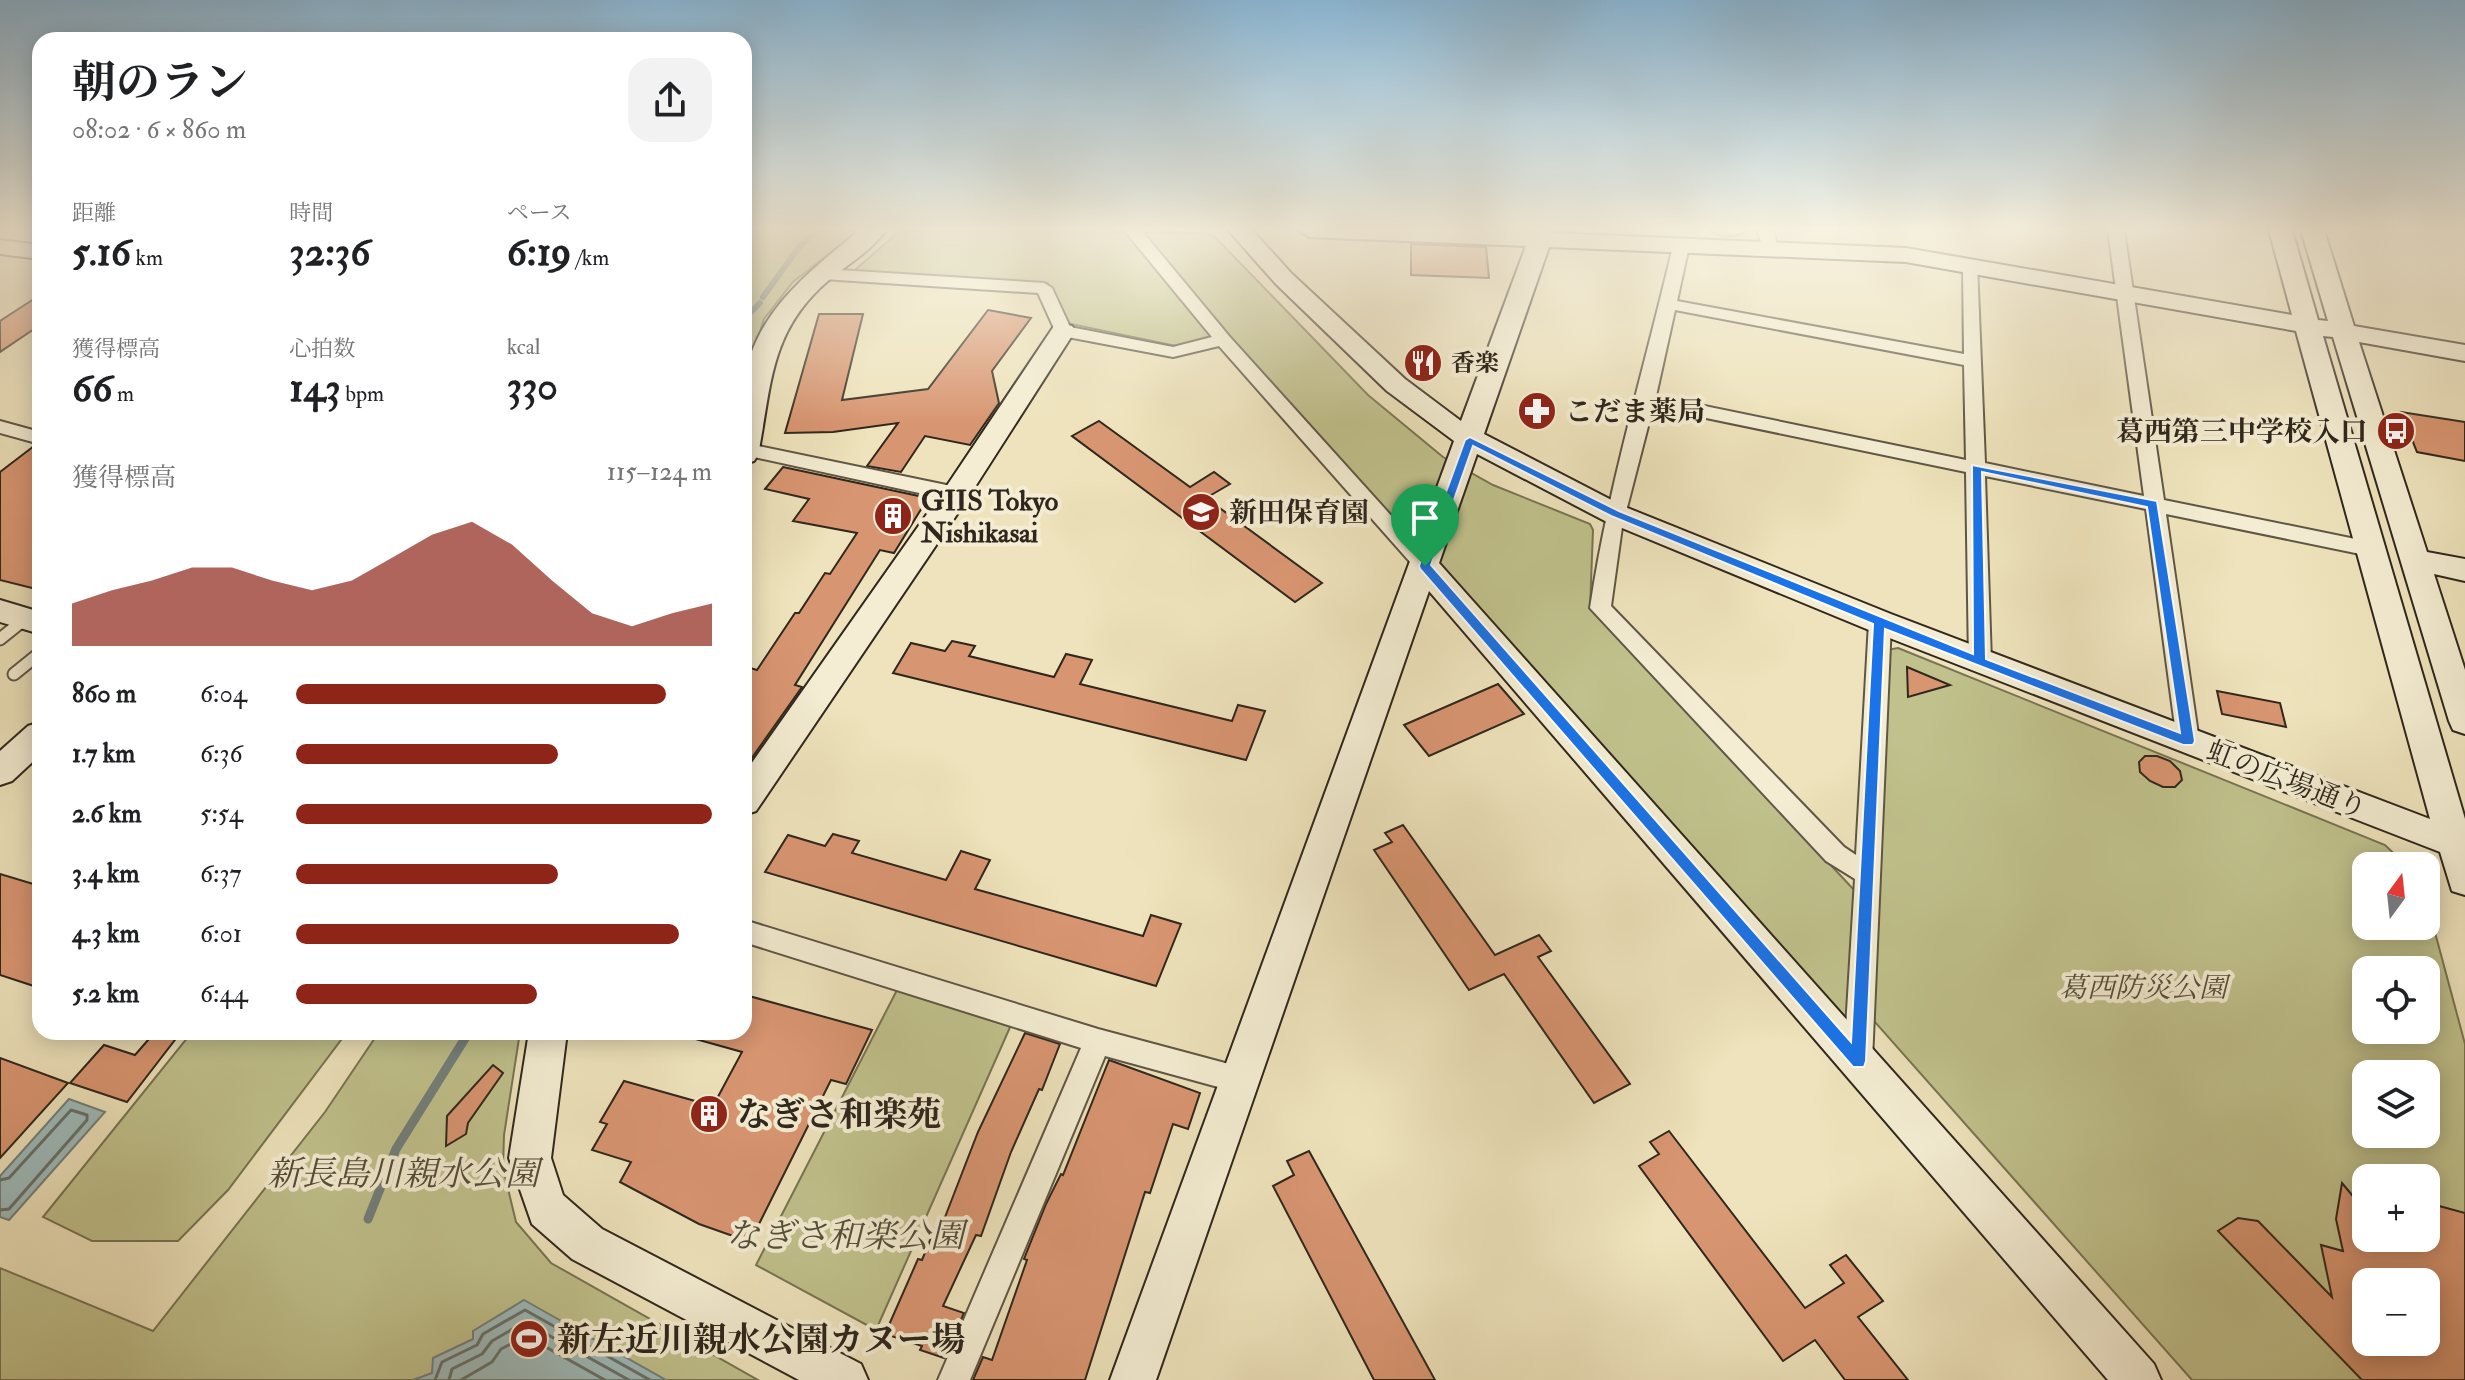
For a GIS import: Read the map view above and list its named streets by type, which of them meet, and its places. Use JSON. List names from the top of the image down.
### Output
{
  "streets": {
    "street": ["虹の広場通り"]
  },
  "parks": ["葛西防災公園", "新長島川親水公園", "なぎさ和楽公園"],
  "places": {
    "restaurant": ["香楽"],
    "pharmacy": ["こだま薬局"],
    "bus stop": ["葛西第三中学校入口"],
    "school or university": ["新田保育園"],
    "building": ["GIIS Tokyo Nishikasai", "なぎさ和楽苑"],
    "sports": ["新左近川親水公園カヌー場"]
  },
  "north": "top",
  "page": {
    "heading": ["朝のラン", "08:02 · 6 × 860 m"],
    "stats": [
      ["距離", "5.16 km"],
      ["時間", "32:36"],
      ["ペース", "6:19 /km"],
      ["獲得標高", "66 m"],
      ["心拍数", "143 bpm"],
      ["kcal", "330"]
    ],
    "chart": ["獲得標高", "115–124 m"],
    "list": [
      {
        "name": "860 m",
        "note": "6:04"
      },
      {
        "name": "1.7 km",
        "note": "6:36"
      },
      {
        "name": "2.6 km",
        "note": "5:54"
      },
      {
        "name": "3.4 km",
        "note": "6:37"
      },
      {
        "name": "4.3 km",
        "note": "6:01"
      },
      {
        "name": "5.2 km",
        "note": "6:44"
      }
    ],
    "map_buttons": ["+", "−"]
  }
}
